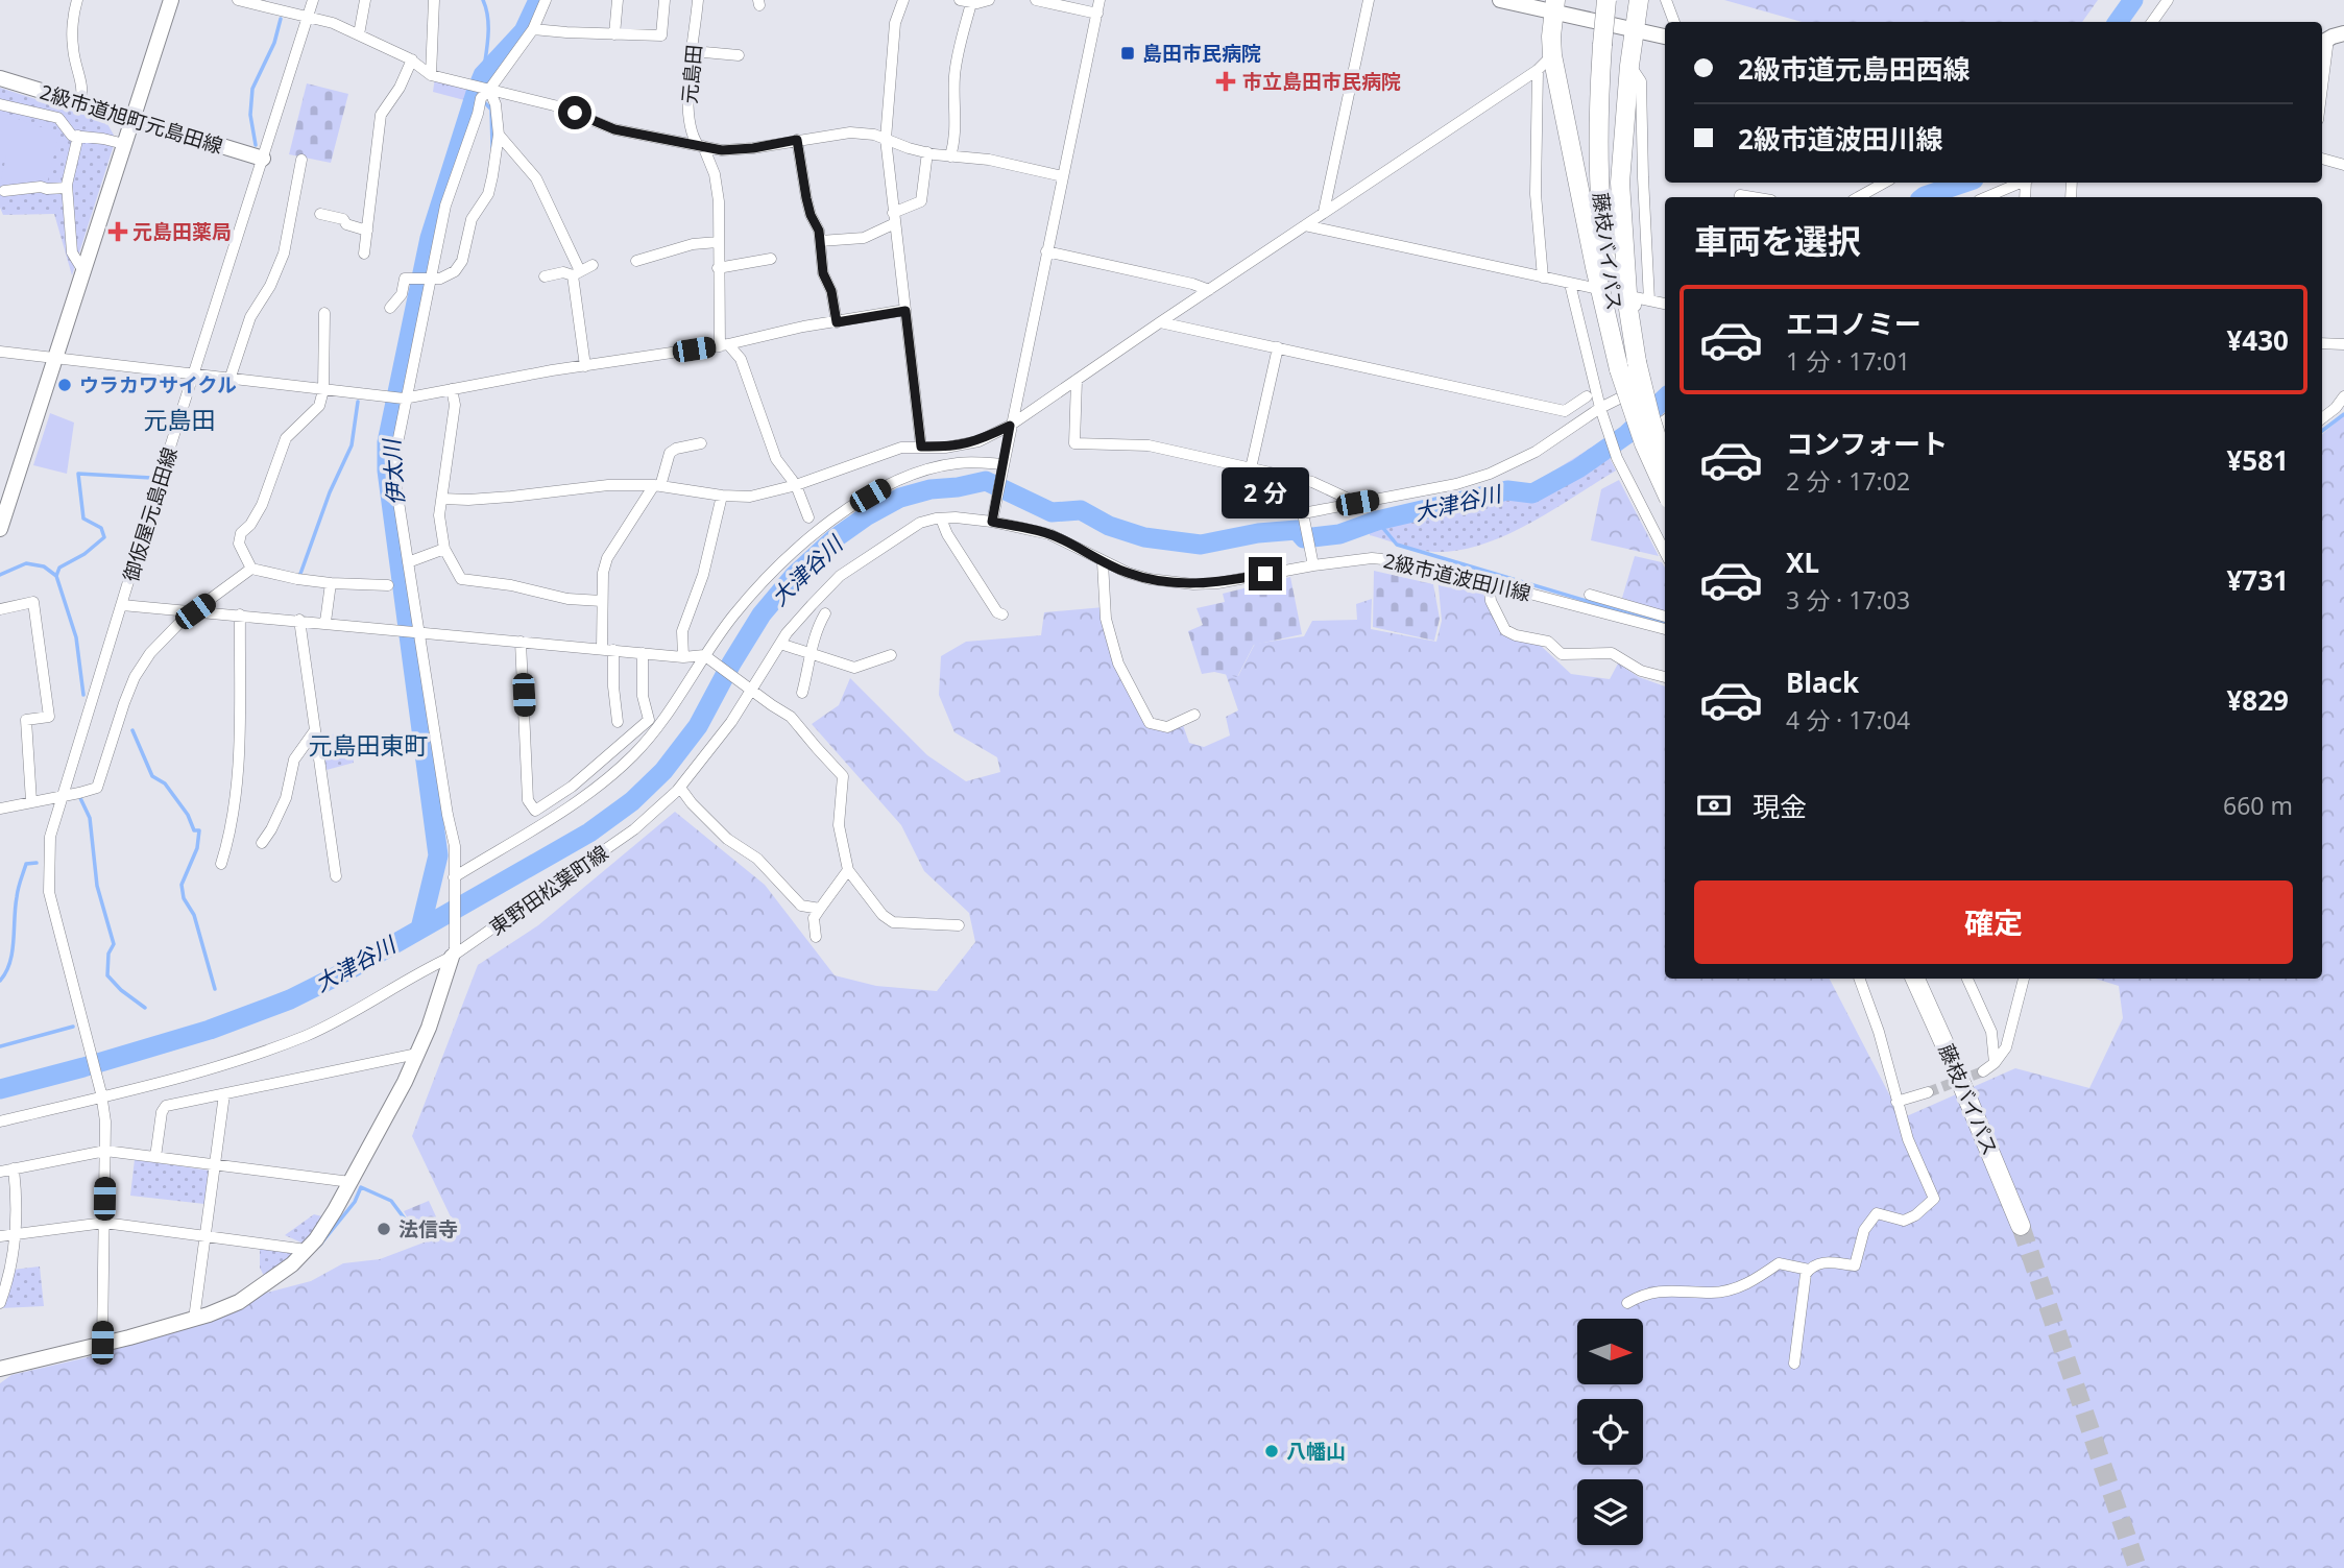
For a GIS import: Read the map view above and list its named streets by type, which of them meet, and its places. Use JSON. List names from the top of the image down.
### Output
{
  "streets": {
    "highway": ["藤枝バイパス"],
    "street": [
      "元島田",
      "2級市道旭町元島田線",
      "御仮屋元島田線",
      "2級市道波田川線",
      "東野田松葉町線"
    ]
  },
  "crossings": [
    ["2級市道旭町元島田線", "御仮屋元島田線"],
    ["御仮屋元島田線", "東野田松葉町線"],
    ["2級市道波田川線", "東野田松葉町線"]
  ],
  "districts": ["元島田", "元島田東町"],
  "water": ["伊太川", "大津谷川"],
  "places": {
    "transit": ["島田市民病院"],
    "health": ["市立島田市民病院", "元島田薬局"],
    "other": ["ウラカワサイクル", "法信寺", "八幡山"]
  },
  "north": "right",
  "page": {
    "banner": ["2級市道元島田西線", "2級市道波田川線"],
    "heading": "車両を選択",
    "list": [
      {
        "name": "エコノミー",
        "note": "1 分 · 17:01",
        "value": "¥430"
      },
      {
        "name": "コンフォート",
        "note": "2 分 · 17:02",
        "value": "¥581"
      },
      {
        "name": "XL",
        "note": "3 分 · 17:03",
        "value": "¥731"
      },
      {
        "name": "Black",
        "note": "4 分 · 17:04",
        "value": "¥829"
      }
    ],
    "bubble": "2 分",
    "pay": ["現金", "660 m"],
    "buttons": "確定"
  }
}
